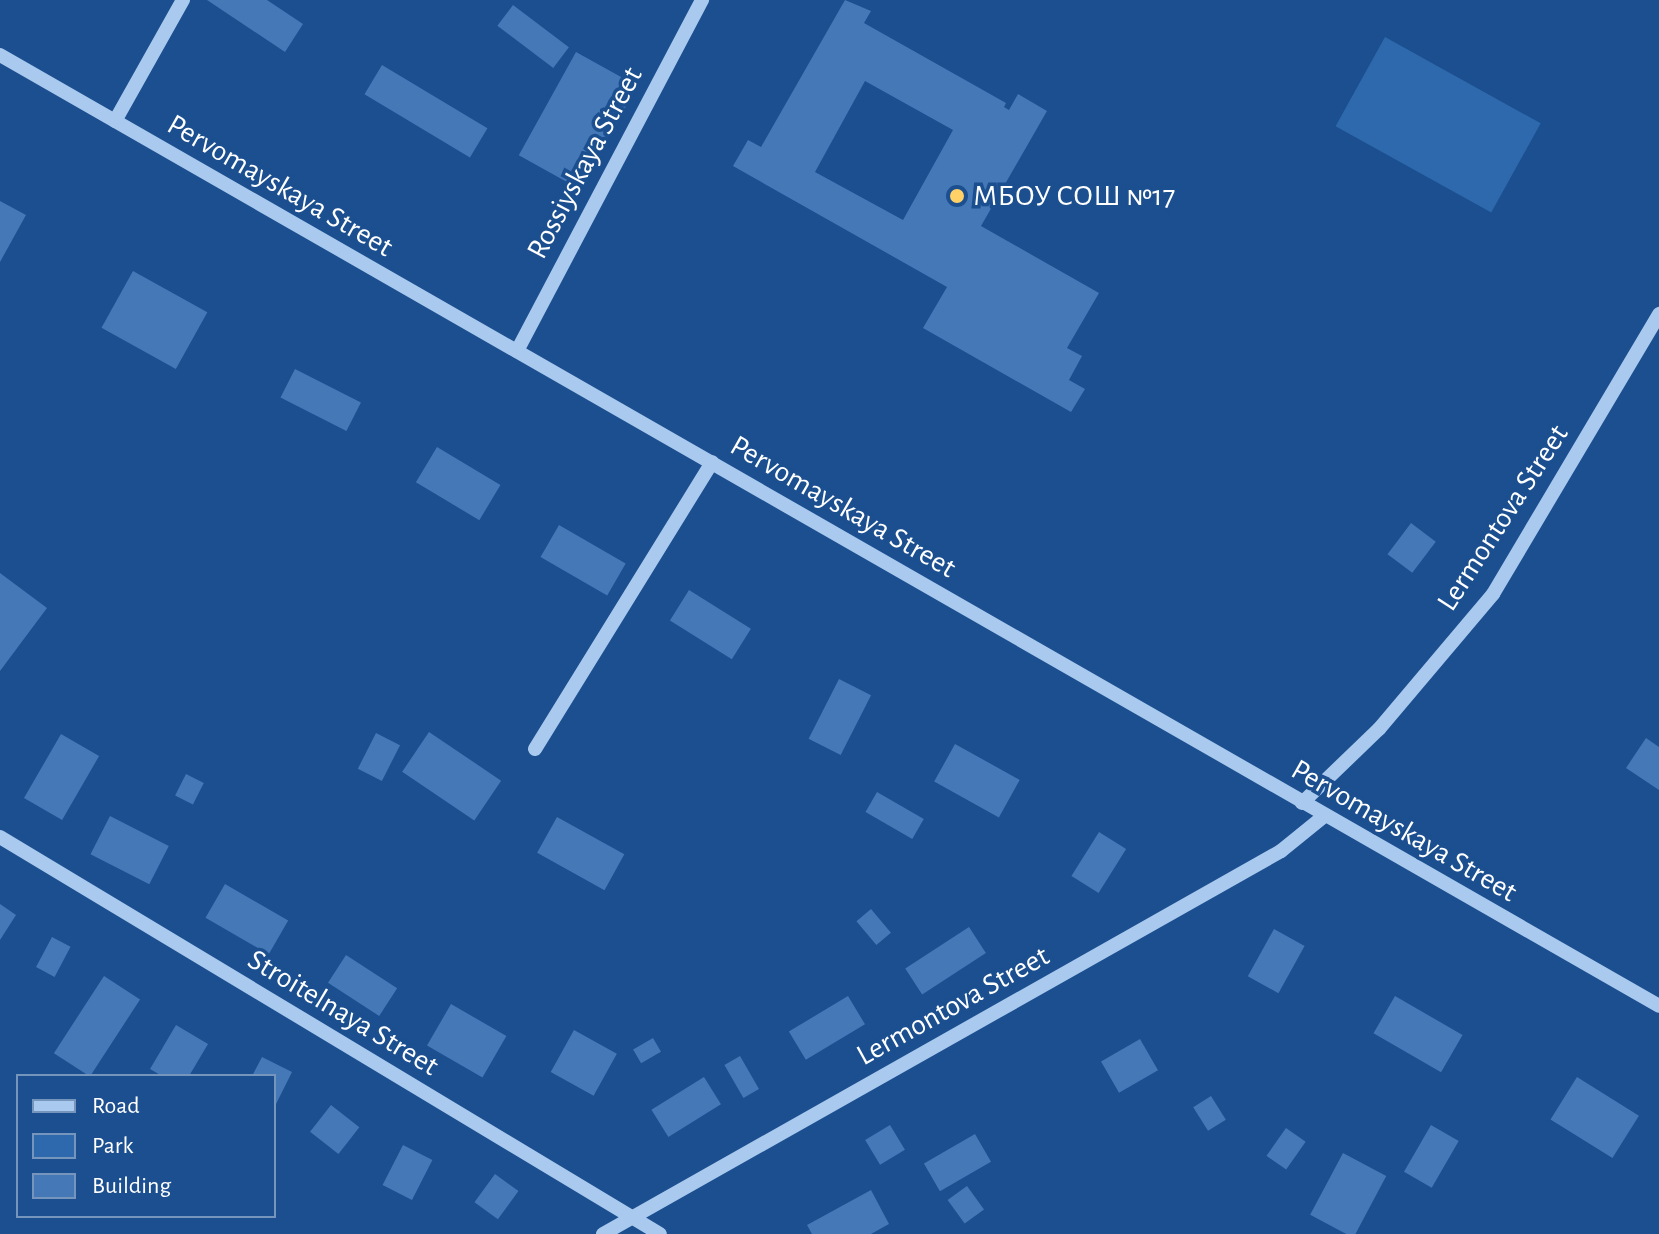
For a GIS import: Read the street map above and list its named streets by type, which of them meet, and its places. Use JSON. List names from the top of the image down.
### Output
{
  "streets": {
    "street": [
      "Rossiyskaya Street",
      "Pervomayskaya Street",
      "Lermontova Street",
      "Stroitelnaya Street"
    ]
  },
  "crossings": [
    ["Rossiyskaya Street", "Pervomayskaya Street"],
    ["Pervomayskaya Street", "Lermontova Street"],
    ["Lermontova Street", "Stroitelnaya Street"]
  ],
  "places": ["МБОУ СОШ №17"],
  "legend": ["Road", "Park", "Building"]
}
